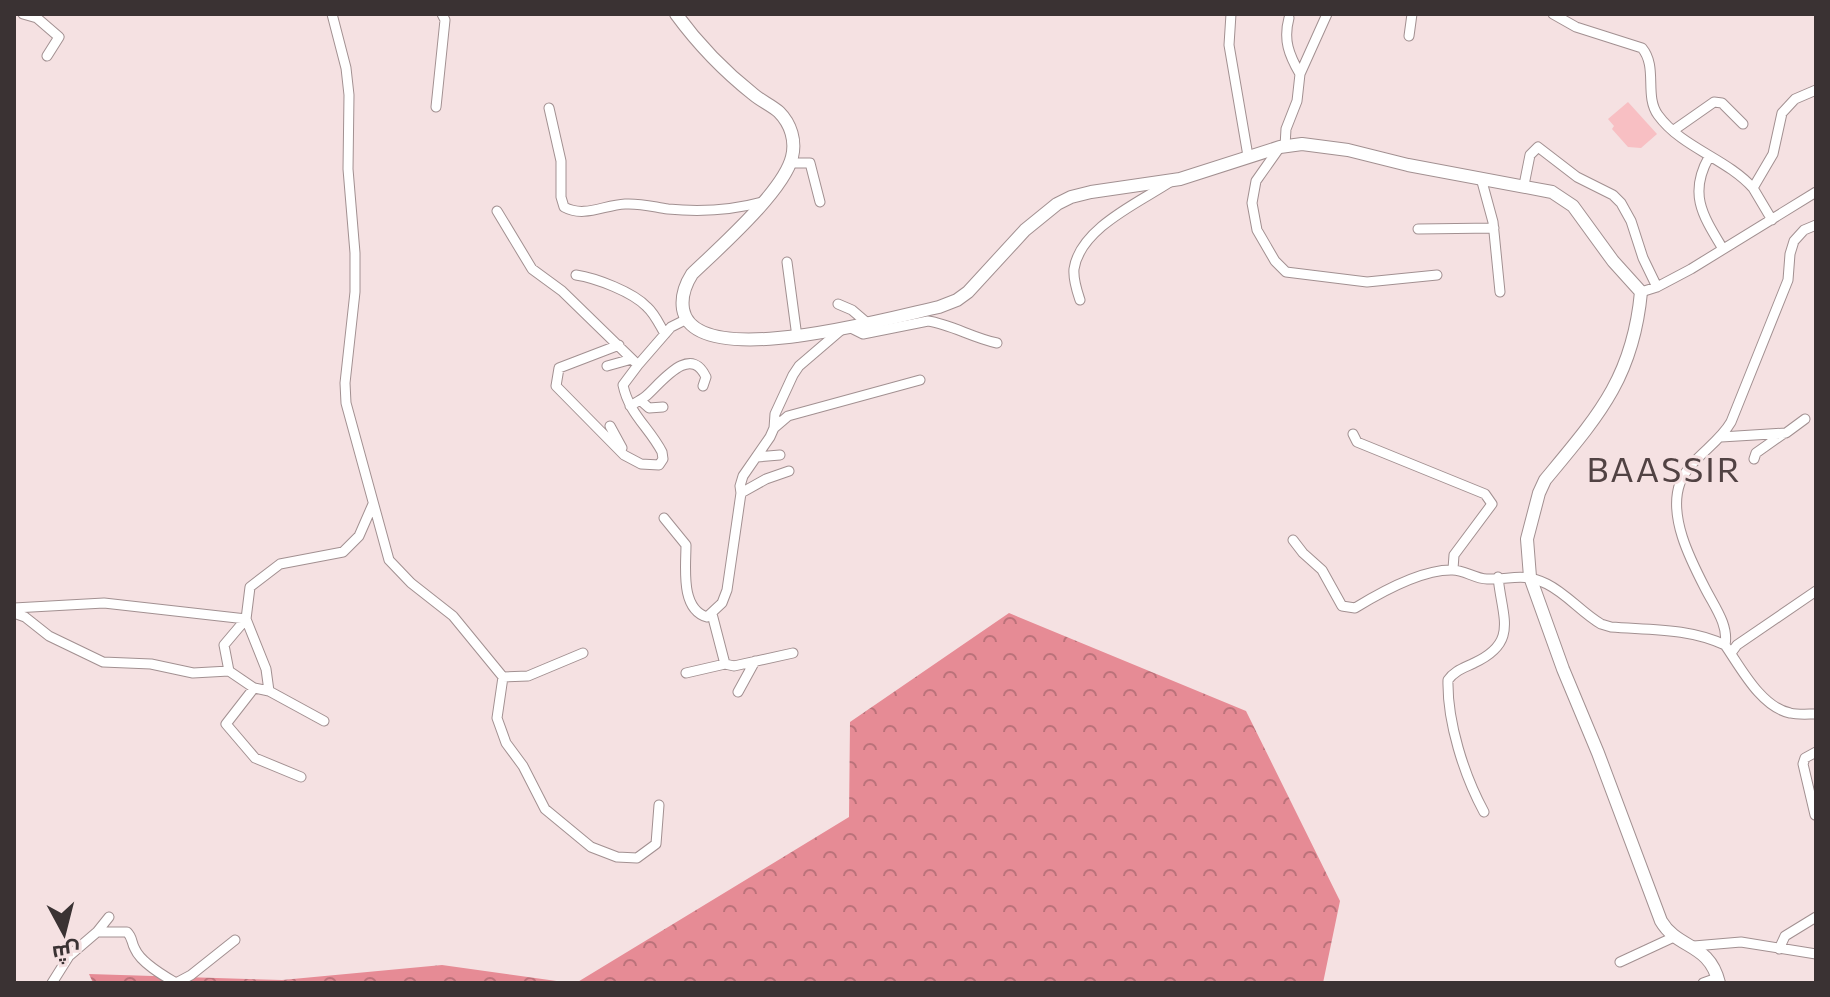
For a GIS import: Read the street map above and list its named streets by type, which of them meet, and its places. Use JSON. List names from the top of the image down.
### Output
{
  "districts": ["BAASSIR"],
  "north": "bottom"
}
